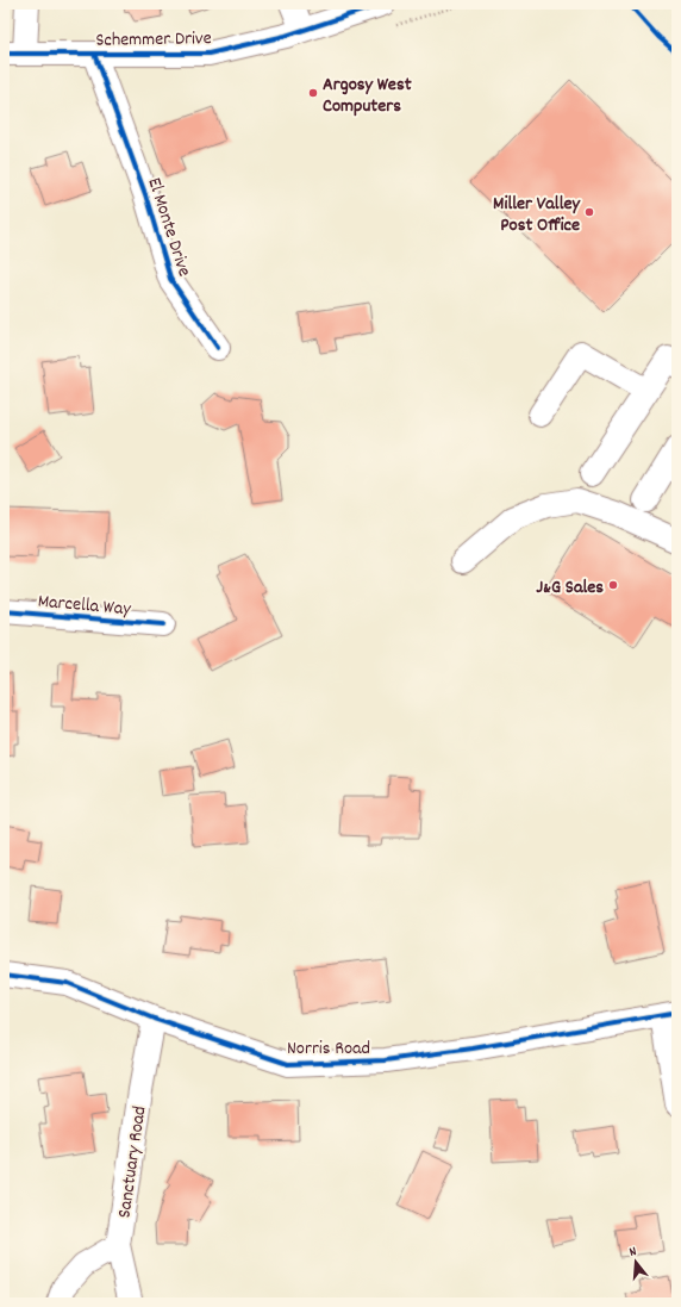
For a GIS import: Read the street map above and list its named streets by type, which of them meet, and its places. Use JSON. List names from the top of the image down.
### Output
{
  "streets": {
    "street": [
      "Schemmer Drive",
      "El Monte Drive",
      "Marcella Way",
      "Norris Road",
      "Sanctuary Road"
    ]
  },
  "crossings": [
    ["Schemmer Drive", "El Monte Drive"],
    ["Norris Road", "Sanctuary Road"]
  ],
  "places": ["Argosy West Computers", "Miller Valley Post Office", "J&G Sales"],
  "north": "top"
}
